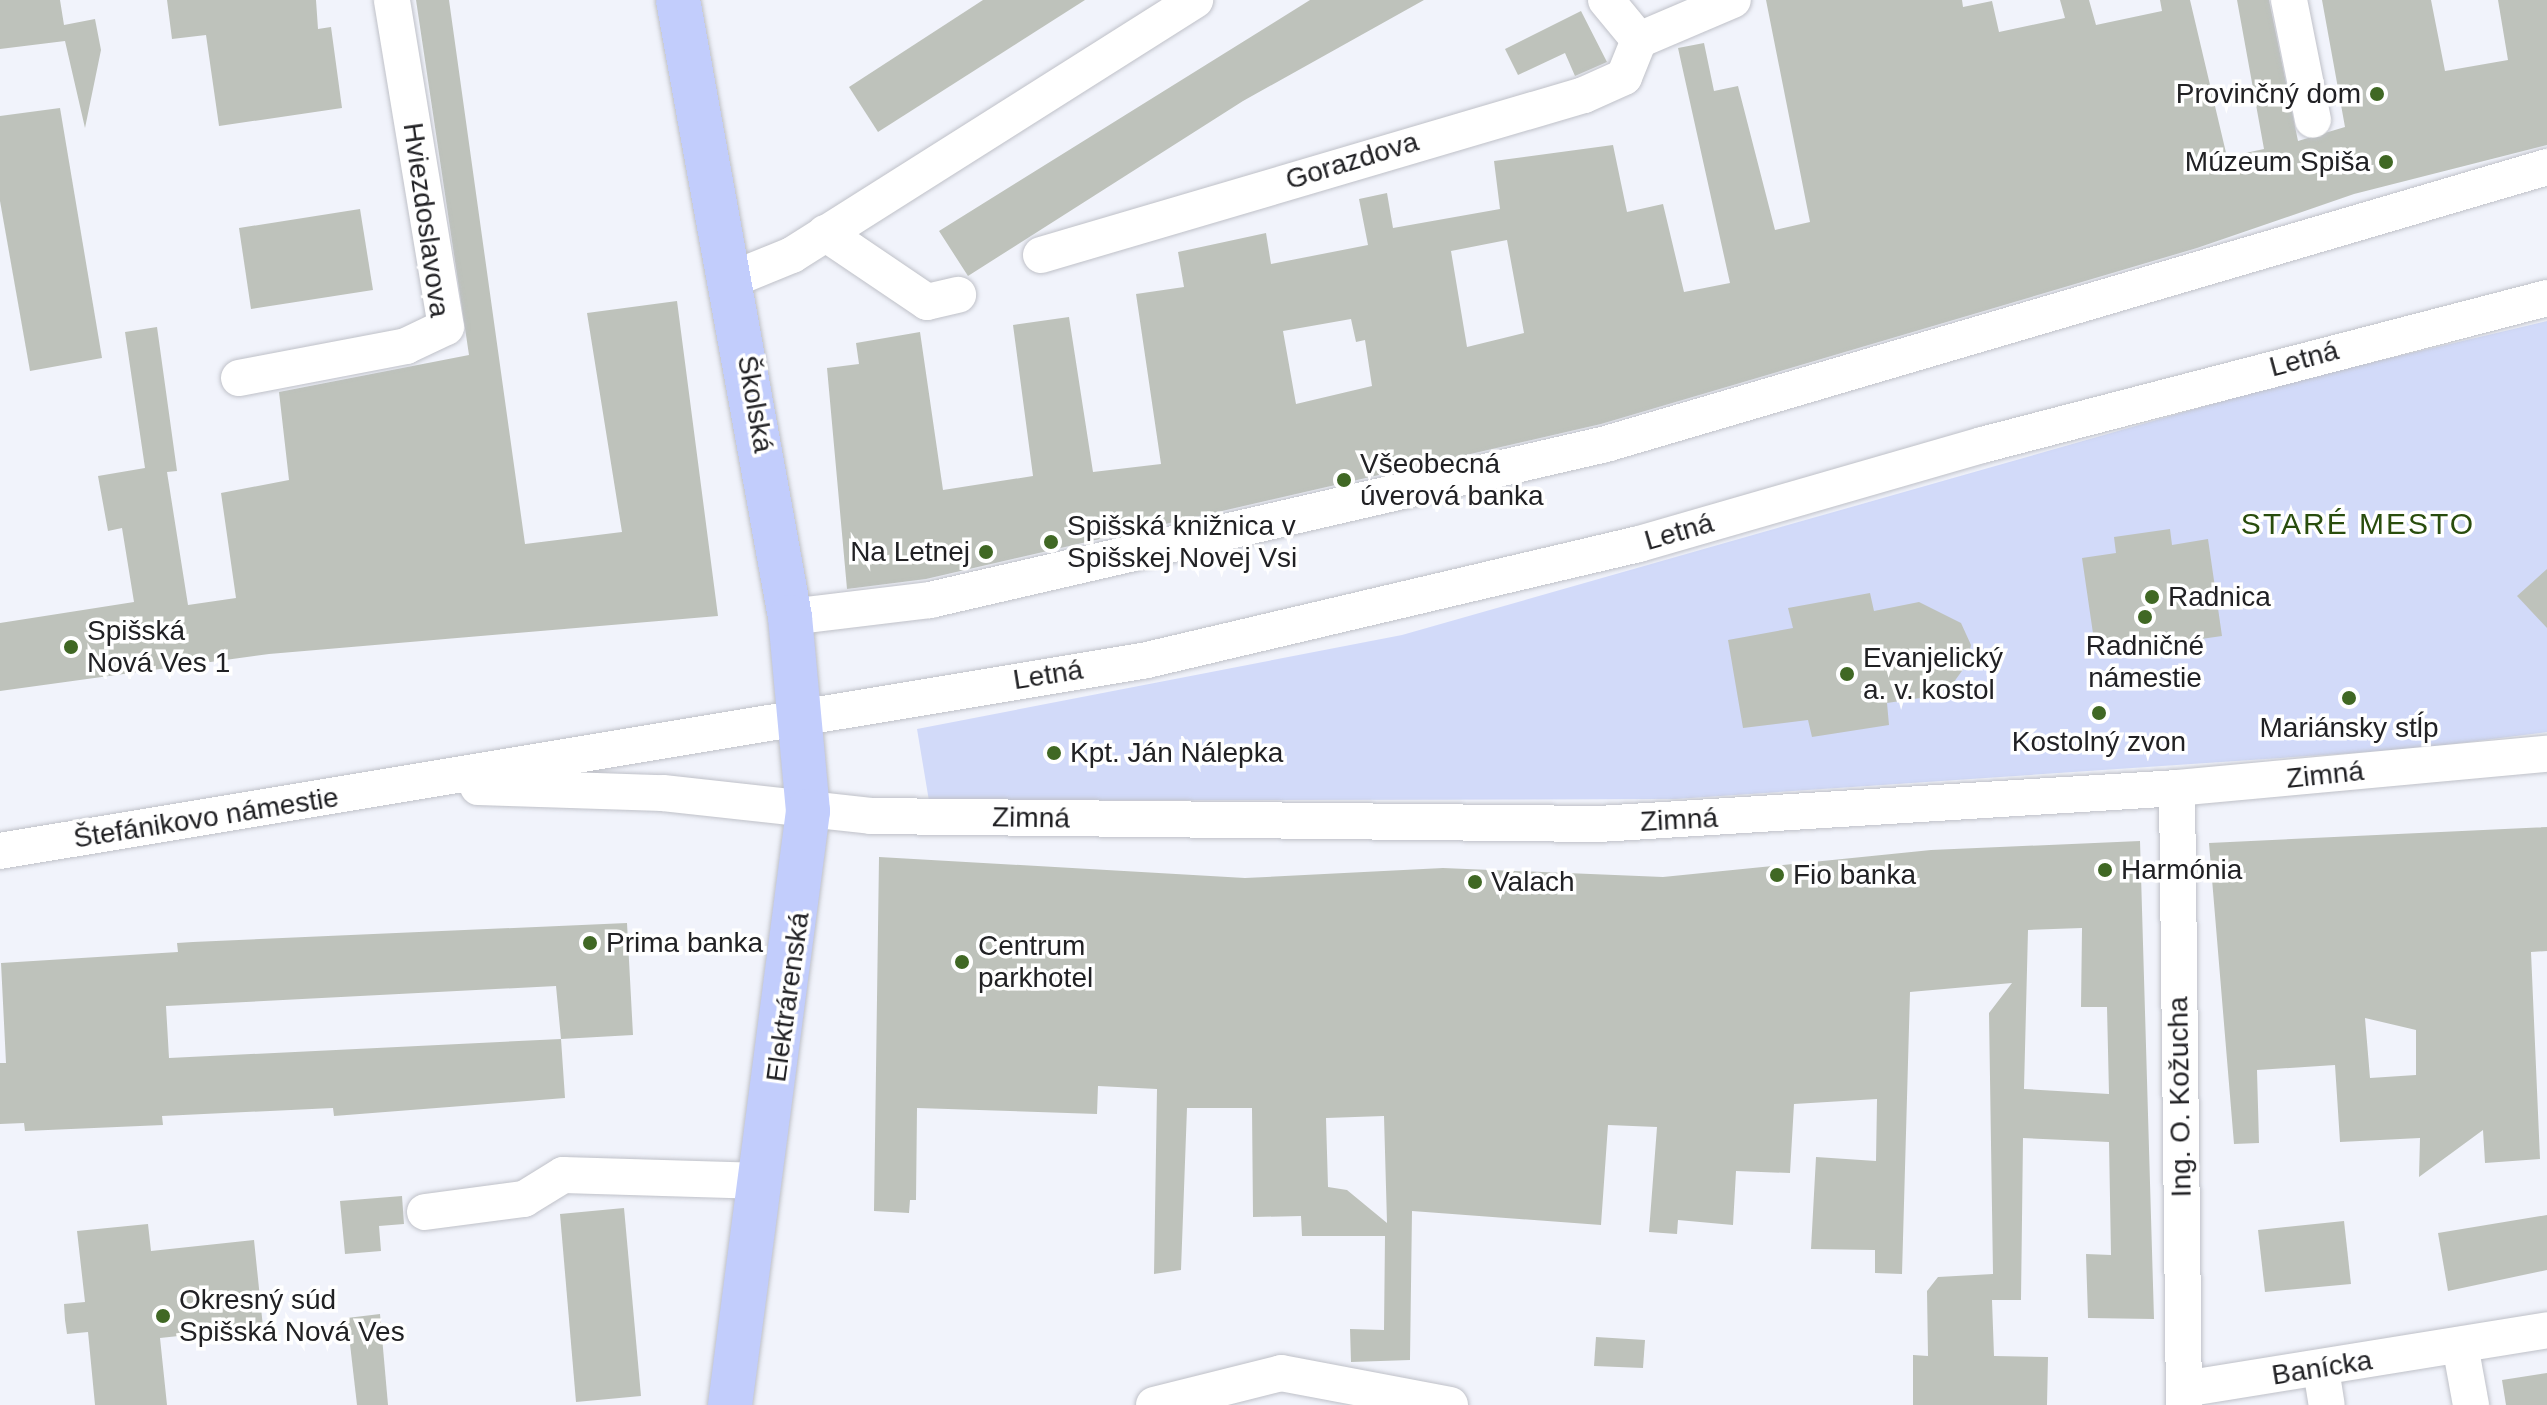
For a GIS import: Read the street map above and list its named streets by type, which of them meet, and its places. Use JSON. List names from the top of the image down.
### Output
{
  "streets": {
    "main road": ["Školská", "Elektrárenská"],
    "street": [
      "Gorazdova",
      "Hviezdoslavova",
      "Letná",
      "Zimná",
      "Štefánikovo námestie",
      "Ing. O. Kožucha",
      "Banícka"
    ]
  },
  "crossings": [
    ["Letná", "Školská"],
    ["Letná", "Štefánikovo námestie"],
    ["Školská", "Zimná"],
    ["Školská", "Štefánikovo námestie"],
    ["Školská", "Elektrárenská"],
    ["Zimná", "Štefánikovo námestie"],
    ["Zimná", "Elektrárenská"],
    ["Zimná", "Ing. O. Kožucha"],
    ["Štefánikovo námestie", "Elektrárenská"],
    ["Ing. O. Kožucha", "Banícka"]
  ],
  "districts": ["STARÉ MESTO"],
  "places": [
    "Provinčný dom",
    "Múzeum Spiša",
    "Všeobecná úverová banka",
    "Spišská knižnica v Spišskej Novej Vsi",
    "Na Letnej",
    "Radnica",
    "Radničné námestie",
    "Spišská Nová Ves 1",
    "Evanjelický a. v. kostol",
    "Mariánsky stĺp",
    "Kostolný zvon",
    "Kpt. Ján Nálepka",
    "Harmónia",
    "Fio banka",
    "Valach",
    "Prima banka",
    "Centrum parkhotel",
    "Okresný súd Spišská Nová Ves"
  ]
}
